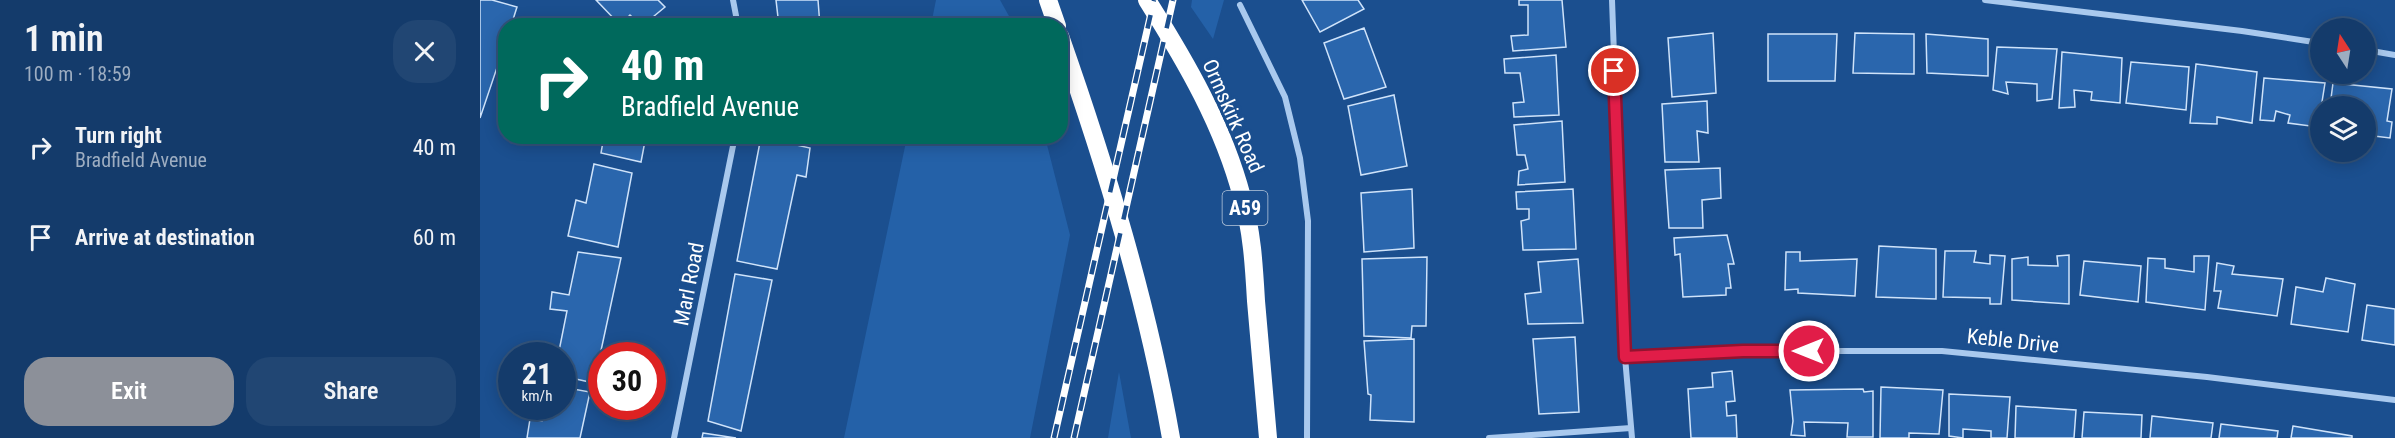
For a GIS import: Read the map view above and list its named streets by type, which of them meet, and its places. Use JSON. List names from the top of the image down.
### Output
{
  "streets": {
    "highway": ["Ormskirk Road", "A59"],
    "street": ["Marl Road", "Keble Drive"]
  },
  "north": "top",
  "page": {
    "heading": ["1 min", "100 m · 18:59"],
    "turn": ["40 m", "Bradfield Avenue"],
    "list": [
      {
        "name": "Turn right",
        "note": "Bradfield Avenue",
        "value": "40 m"
      },
      {
        "name": "Arrive at destination",
        "value": "60 m"
      }
    ],
    "speed": "21 km/h",
    "limit": "30",
    "buttons": ["Exit", "Share"]
  }
}
